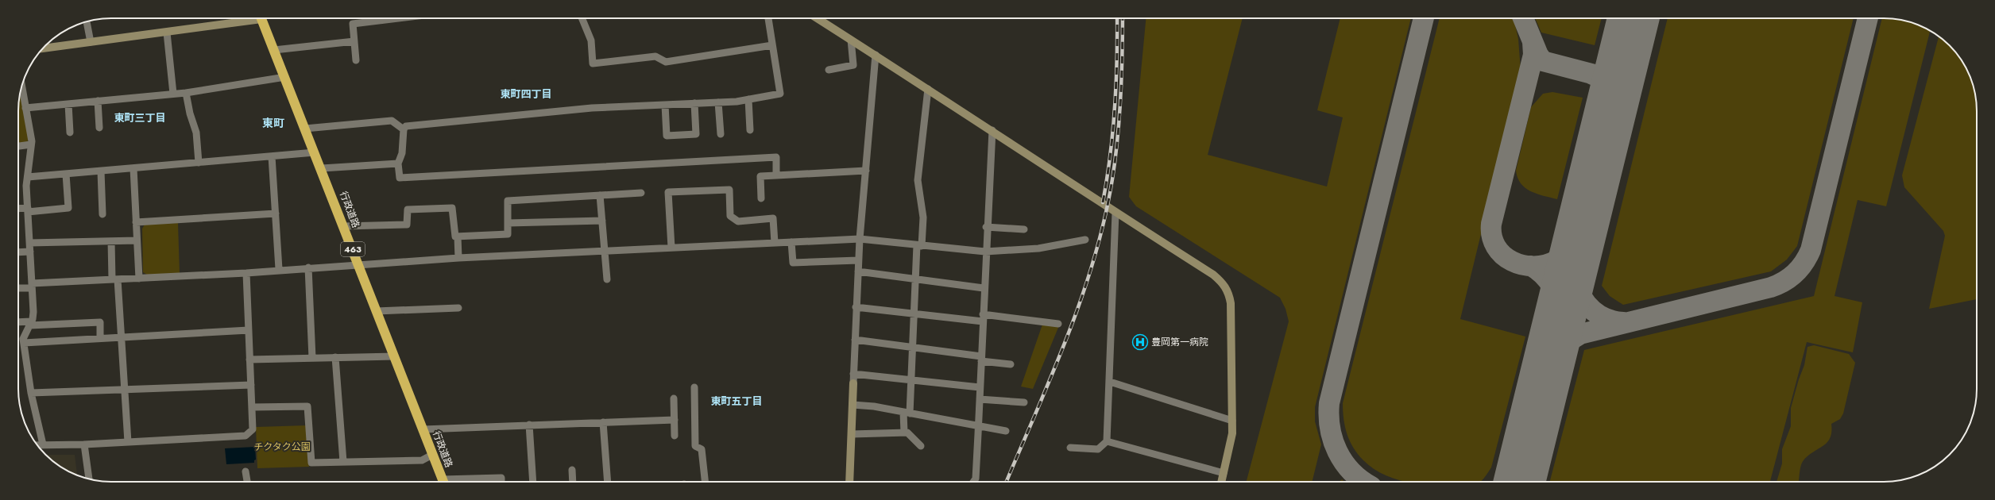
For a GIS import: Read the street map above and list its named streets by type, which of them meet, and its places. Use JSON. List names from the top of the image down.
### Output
{
  "streets": {
    "highway": ["行政道路", "463"]
  },
  "districts": [
    "東町四丁目",
    "東町三丁目",
    "東町",
    "東町五丁目"
  ],
  "parks": ["チクタク公園"],
  "places": {
    "hospital": ["豊岡第一病院"]
  }
}
